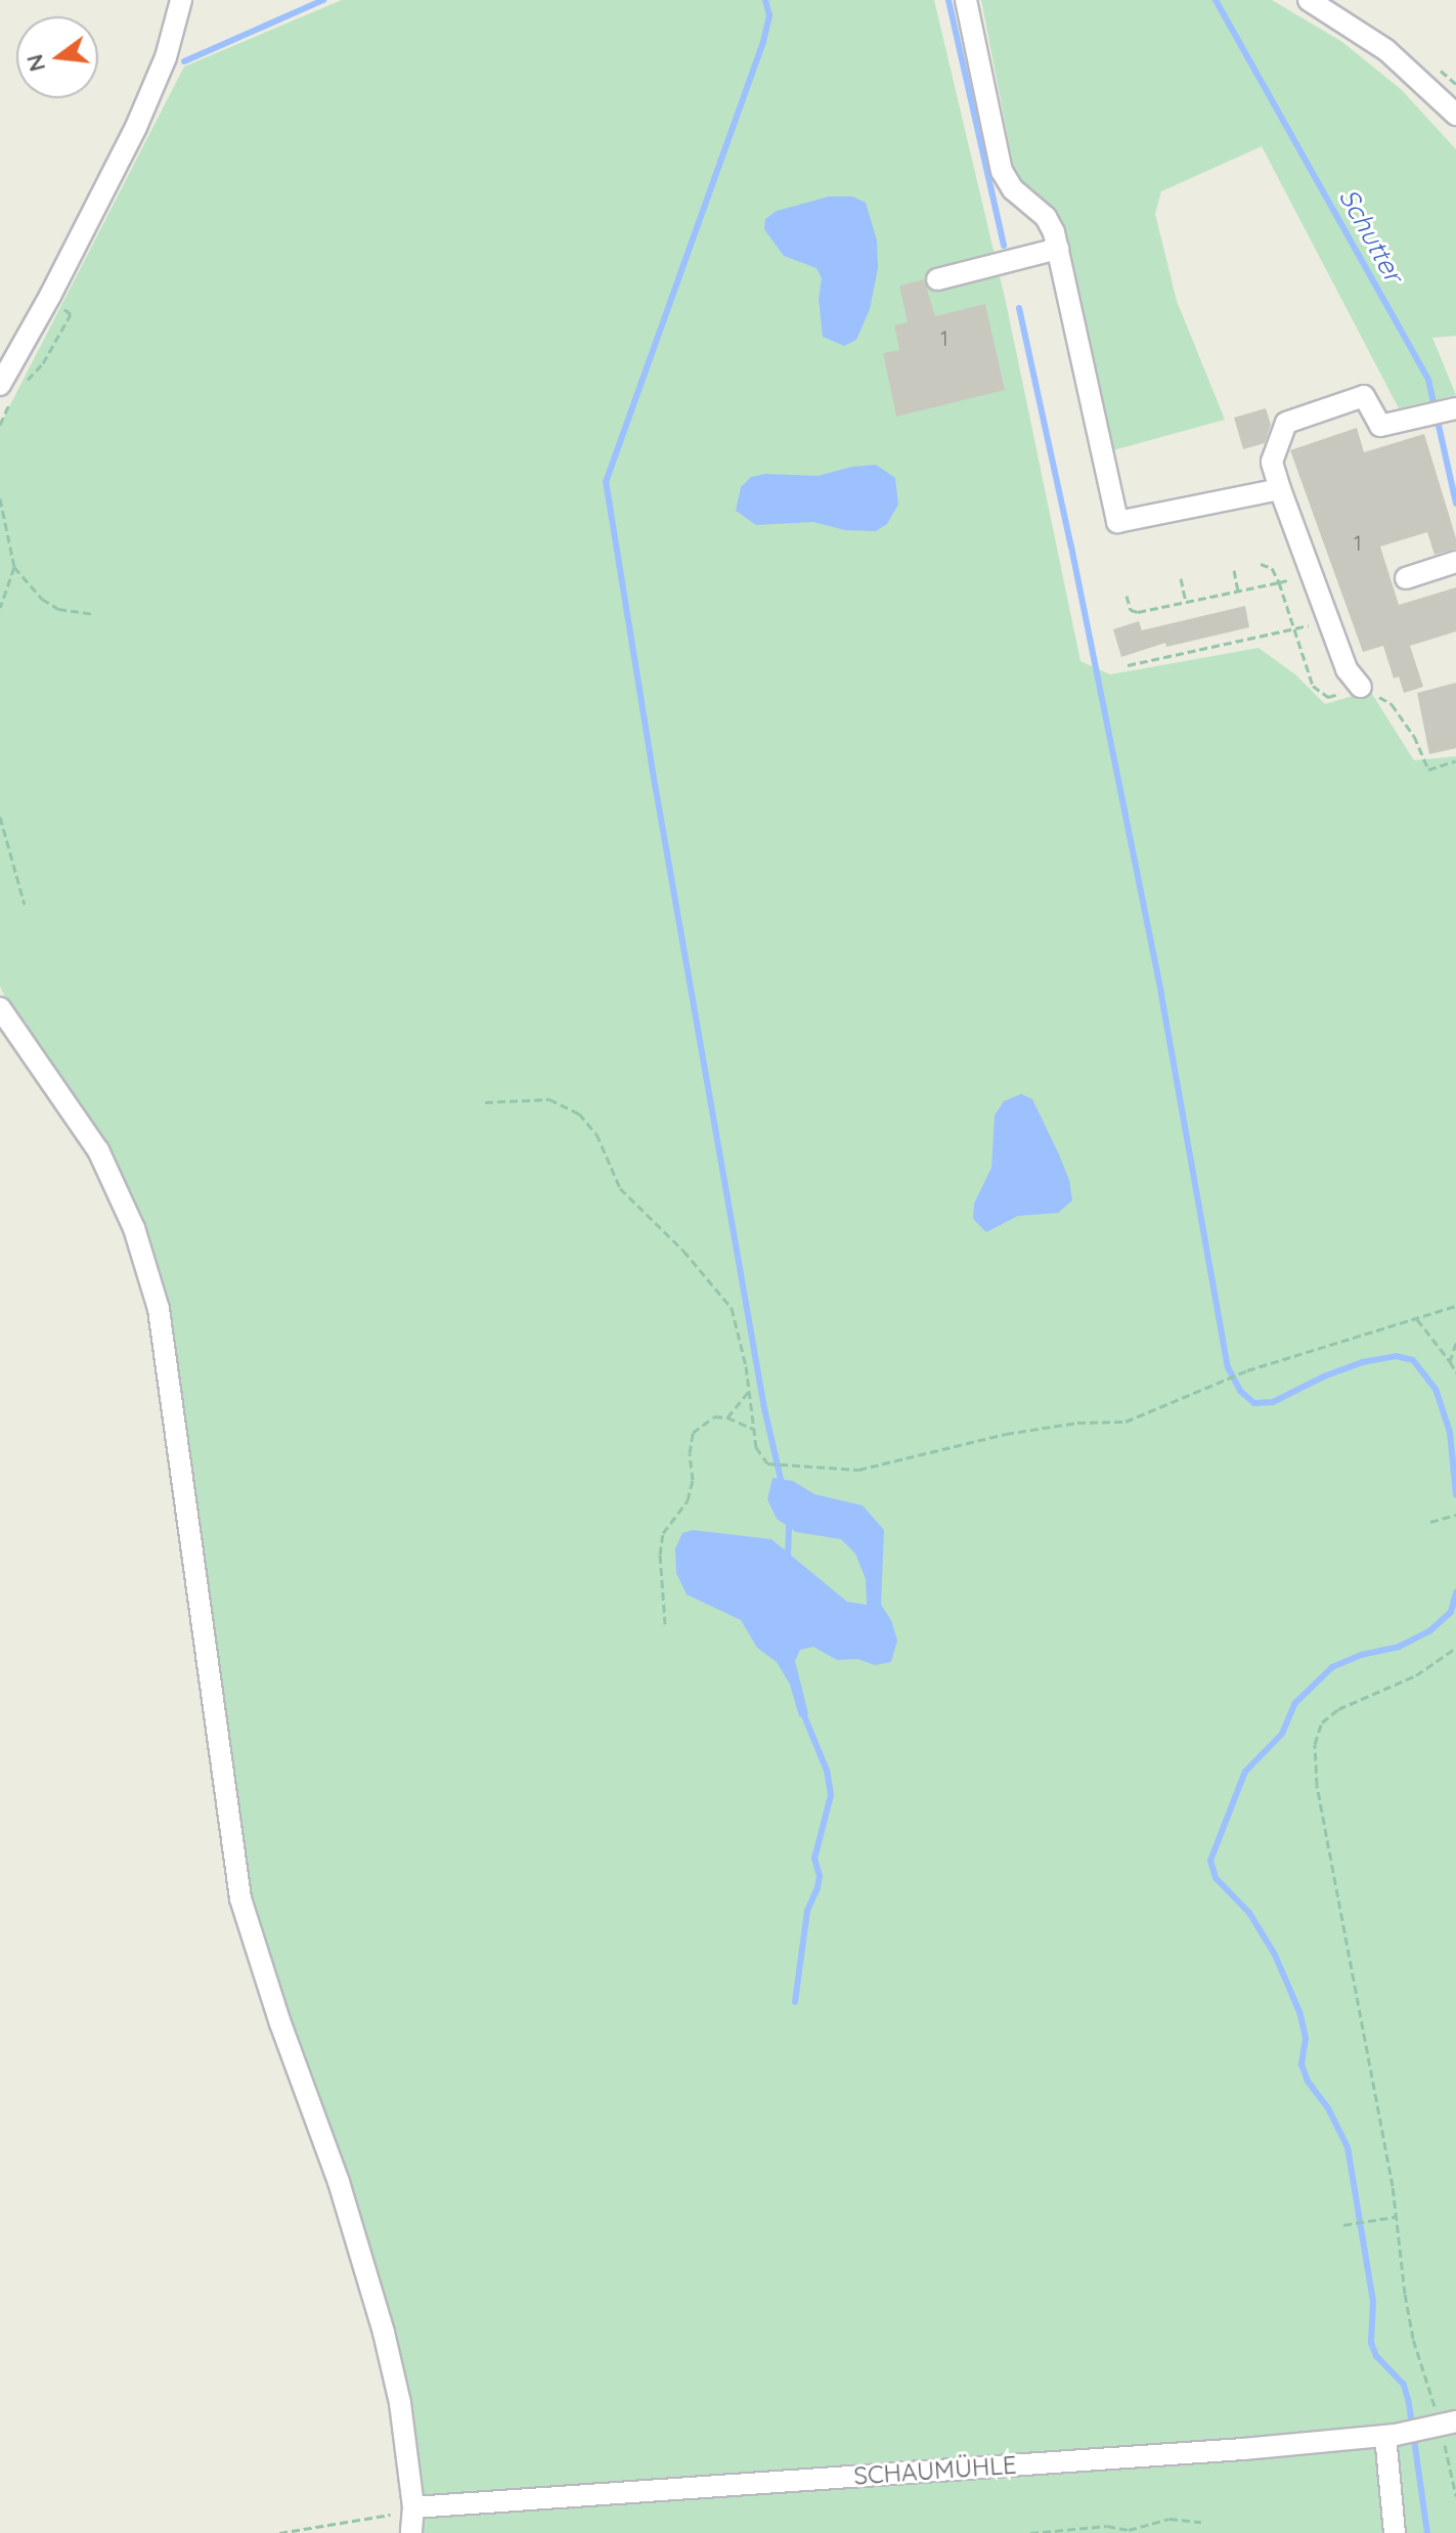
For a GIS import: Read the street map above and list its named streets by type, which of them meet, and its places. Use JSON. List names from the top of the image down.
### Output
{
  "streets": {
    "street": ["SCHAUMÜHLE"]
  },
  "water": ["Schutter"],
  "house_numbers": ["1", "1"],
  "north": "left"
}
